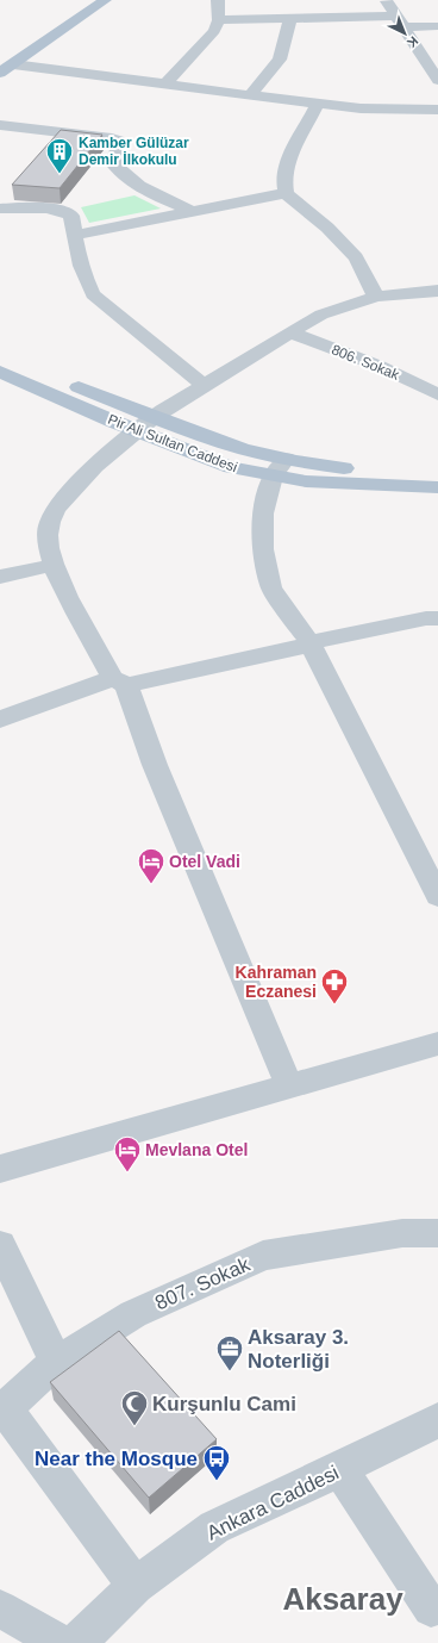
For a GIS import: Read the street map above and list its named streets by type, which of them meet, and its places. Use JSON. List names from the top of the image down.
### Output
{
  "streets": {
    "main road": ["Pir Ali Sultan Caddesi"],
    "street": ["806. Sokak", "807. Sokak", "Ankara Caddesi"]
  },
  "districts": ["Aksaray"],
  "places": {
    "building": ["Kamber Gülüzar Demir İlkokulu"],
    "hotel": ["Otel Vadi", "Mevlana Otel"],
    "pharmacy": ["Kahraman Eczanesi"],
    "office": ["Aksaray 3. Noterliği"],
    "mosque": ["Kurşunlu Cami"],
    "bus stop": ["Near the Mosque"]
  },
  "north": "bottom right"
}
